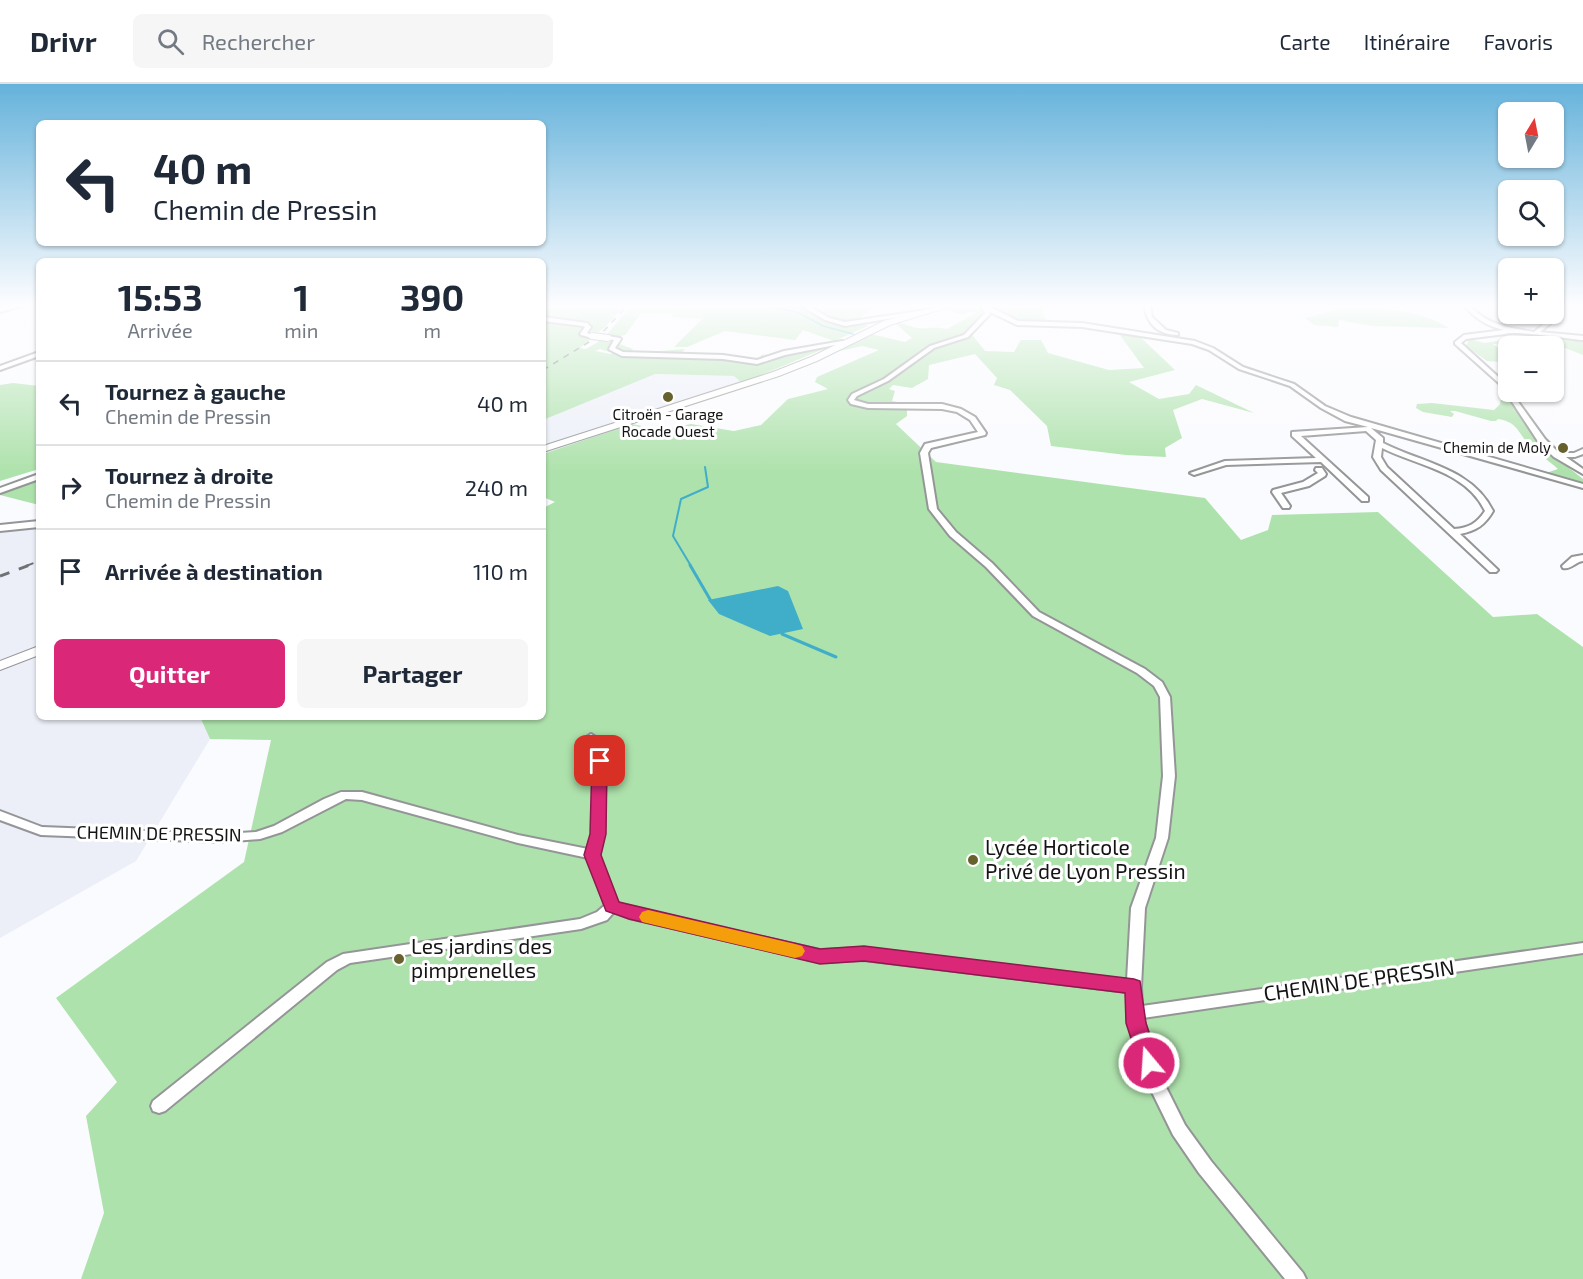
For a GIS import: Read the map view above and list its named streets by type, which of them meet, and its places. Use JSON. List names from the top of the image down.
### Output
{
  "streets": {
    "street": ["CHEMIN DE PRESSIN"]
  },
  "places": [
    "Citroën - Garage Rocade Ouest",
    "Chemin de Moly",
    "Lycée Horticole Privé de Lyon Pressin",
    "Les jardins des pimprenelles"
  ],
  "north": "top",
  "page": {
    "header": "Drivr",
    "search": "Rechercher",
    "nav": ["Carte", "Itinéraire", "Favoris"],
    "map_buttons": ["+", "−"],
    "turn": ["40 m", "Chemin de Pressin"],
    "eta": [
      "15:53",
      "Arrivée",
      "1",
      "min",
      "390",
      "m"
    ],
    "list": [
      {
        "name": "Tournez à gauche",
        "note": "Chemin de Pressin",
        "value": "40 m"
      },
      {
        "name": "Tournez à droite",
        "note": "Chemin de Pressin",
        "value": "240 m"
      },
      {
        "name": "Arrivée à destination",
        "value": "110 m"
      }
    ],
    "buttons": ["Quitter", "Partager"]
  }
}
